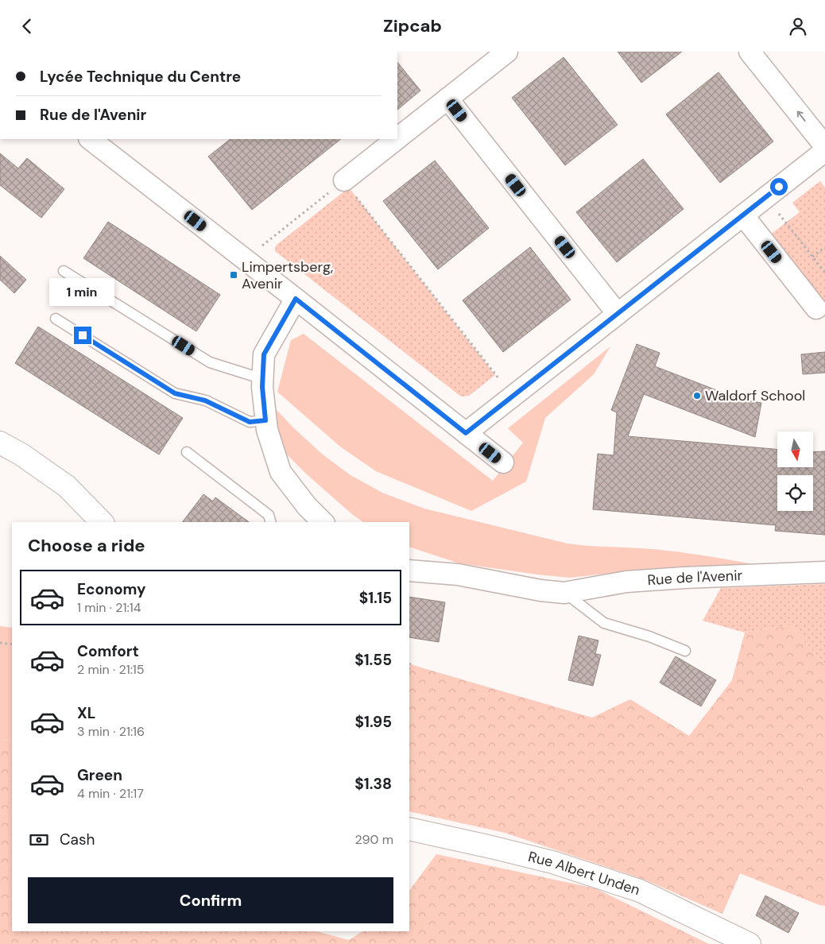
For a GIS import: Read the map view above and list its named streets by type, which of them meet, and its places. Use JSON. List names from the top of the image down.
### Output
{
  "streets": {
    "main road": ["Rue Albert Unden"],
    "street": ["Rue de l'Avenir"]
  },
  "places": {
    "transit": ["Limpertsberg, Avenir"],
    "other": ["Waldorf School"]
  },
  "north": "bottom",
  "page": {
    "header": "Zipcab",
    "banner": ["Lycée Technique du Centre", "Rue de l'Avenir"],
    "bubble": "1 min",
    "heading": "Choose a ride",
    "list": [
      {
        "name": "Economy",
        "note": "1 min · 21:14",
        "value": "$1.15"
      },
      {
        "name": "Comfort",
        "note": "2 min · 21:15",
        "value": "$1.55"
      },
      {
        "name": "XL",
        "note": "3 min · 21:16",
        "value": "$1.95"
      },
      {
        "name": "Green",
        "note": "4 min · 21:17",
        "value": "$1.38"
      }
    ],
    "pay": ["Cash", "290 m"],
    "buttons": "Confirm"
  }
}
